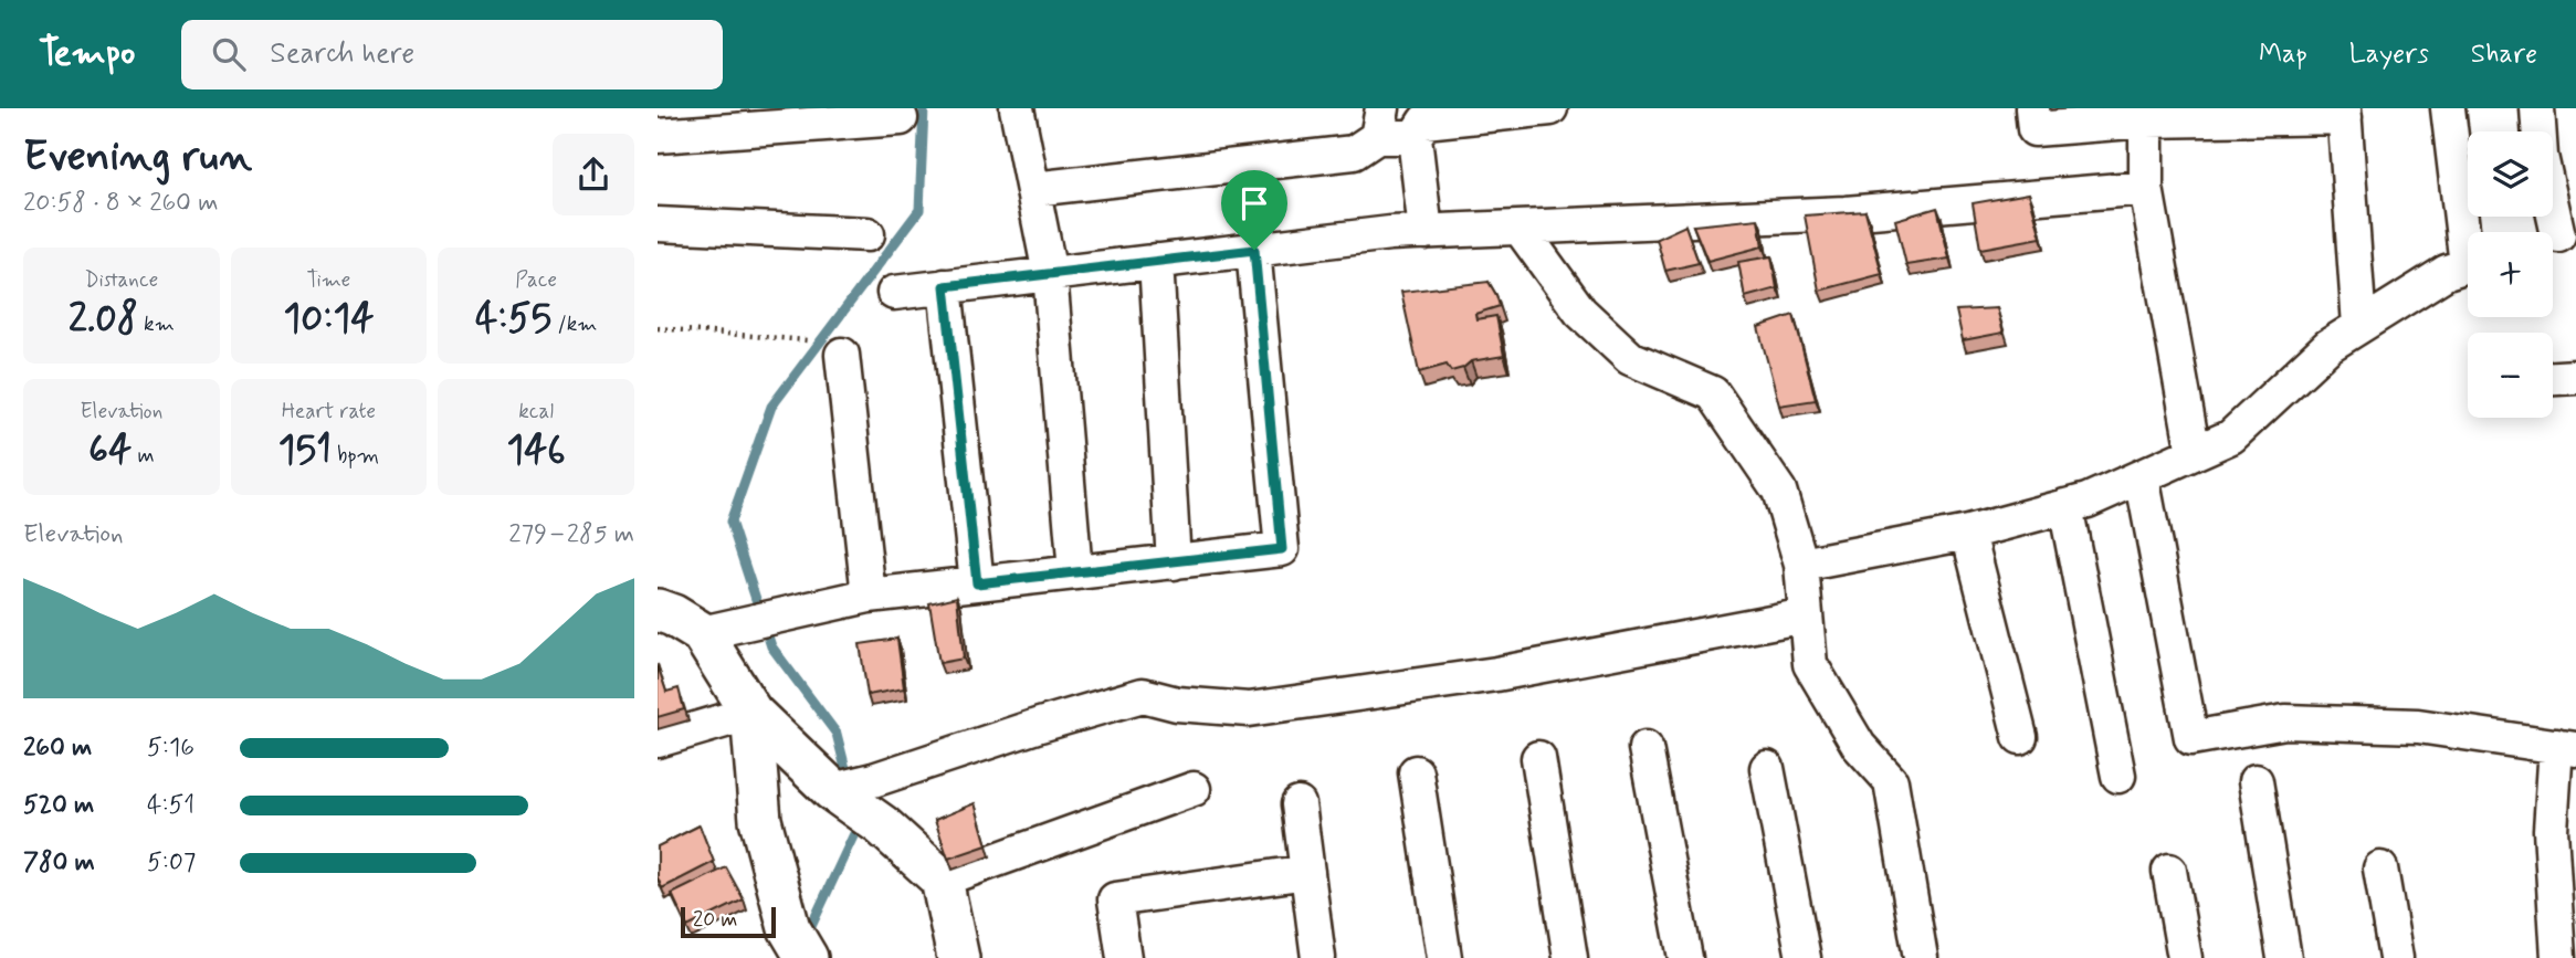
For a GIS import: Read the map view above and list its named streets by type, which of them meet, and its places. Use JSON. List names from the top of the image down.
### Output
{
  "scale_bar": "20 m",
  "page": {
    "header": "Tempo",
    "search": "Search here",
    "nav": ["Map", "Layers", "Share"],
    "heading": ["Evening run", "20:58 · 8 × 260 m"],
    "map_buttons": ["+", "−"],
    "stats": [
      ["Distance", "2.08 km"],
      ["Time", "10:14"],
      ["Pace", "4:55 /km"],
      ["Elevation", "64 m"],
      ["Heart rate", "151 bpm"],
      ["kcal", "146"]
    ],
    "chart": ["Elevation", "279–285 m"],
    "list": [
      {
        "name": "260 m",
        "note": "5:16"
      },
      {
        "name": "520 m",
        "note": "4:51"
      },
      {
        "name": "780 m",
        "note": "5:07"
      }
    ],
    "scale": "20 m"
  }
}
